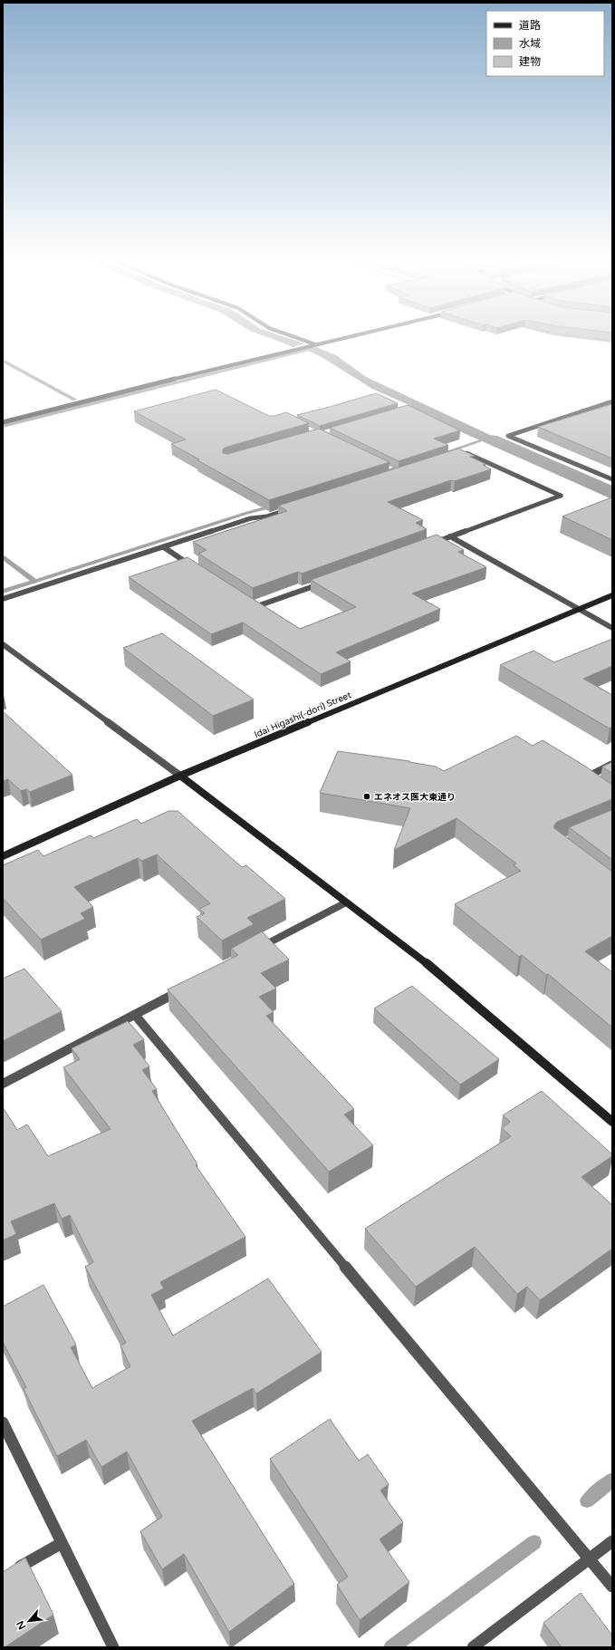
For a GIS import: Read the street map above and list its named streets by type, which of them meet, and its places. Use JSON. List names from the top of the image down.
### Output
{
  "streets": {
    "street": ["Idai Higashi(-dori) Street"]
  },
  "places": ["エネオス医大東通り"],
  "legend": ["道路", "水域", "建物"],
  "north": "bottom left"
}
